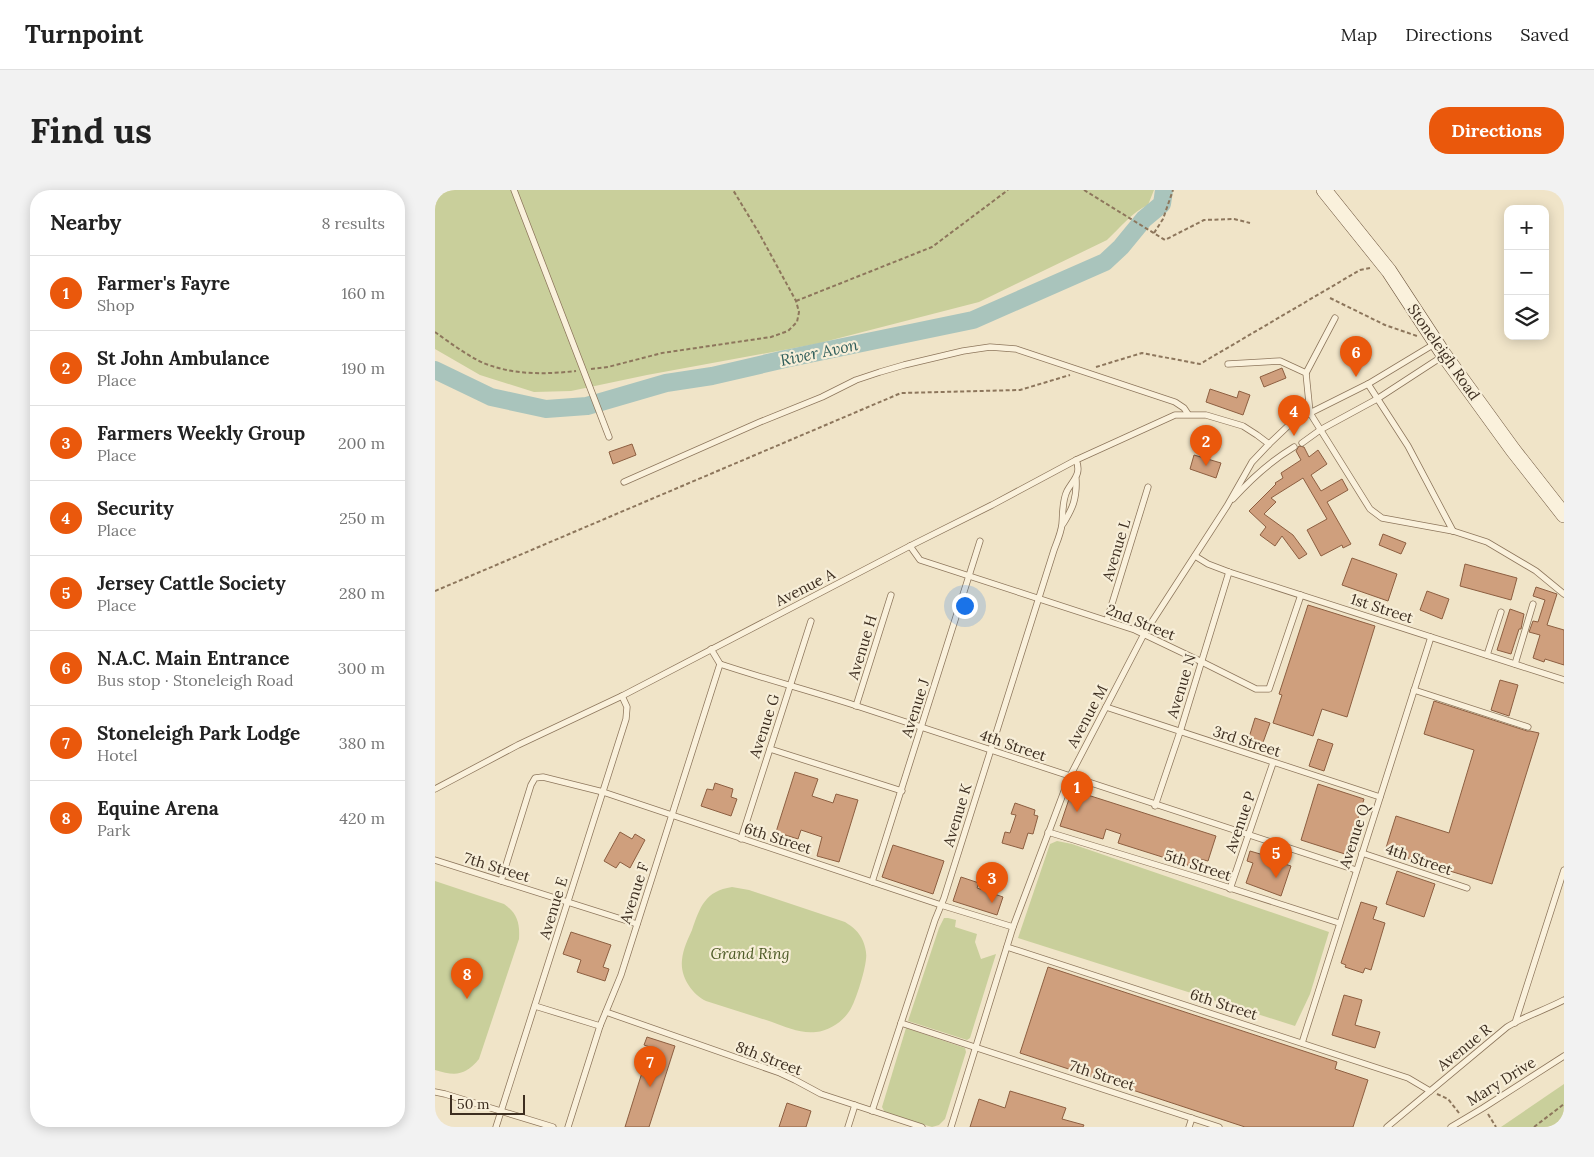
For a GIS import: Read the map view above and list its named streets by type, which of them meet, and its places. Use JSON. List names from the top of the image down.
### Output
{
  "streets": {
    "main road": ["Stoneleigh Road"],
    "lane": [
      "Avenue L",
      "Avenue A",
      "1st Street",
      "2nd Street",
      "Avenue H",
      "Avenue N",
      "Avenue J",
      "Avenue M",
      "Avenue G",
      "3rd Street",
      "4th Street",
      "Avenue K",
      "Avenue P",
      "Avenue Q",
      "6th Street",
      "5th Street",
      "7th Street",
      "Avenue F",
      "Avenue E",
      "Avenue R",
      "8th Street",
      "Mary Drive"
    ]
  },
  "crossings": [
    ["Avenue L", "2nd Street"],
    ["Avenue A", "2nd Street"],
    ["Avenue A", "Avenue K"],
    ["Avenue A", "Avenue E"],
    ["1st Street", "2nd Street"],
    ["1st Street", "Avenue N"],
    ["1st Street", "Avenue M"],
    ["1st Street", "Avenue Q"],
    ["2nd Street", "Avenue N"],
    ["2nd Street", "Avenue J"],
    ["2nd Street", "Avenue M"],
    ["2nd Street", "Avenue K"],
    ["Avenue H", "4th Street"],
    ["Avenue N", "3rd Street"],
    ["Avenue N", "4th Street"],
    ["Avenue J", "4th Street"],
    ["Avenue J", "6th Street"],
    ["Avenue M", "3rd Street"],
    ["Avenue M", "4th Street"],
    ["Avenue M", "6th Street"],
    ["Avenue M", "5th Street"],
    ["Avenue M", "7th Street"],
    ["Avenue G", "4th Street"],
    ["Avenue G", "6th Street"],
    ["3rd Street", "Avenue P"],
    ["3rd Street", "Avenue Q"],
    ["4th Street", "Avenue K"],
    ["4th Street", "Avenue P"],
    ["4th Street", "Avenue Q"],
    ["4th Street", "Avenue F"],
    ["Avenue K", "6th Street"],
    ["Avenue K", "7th Street"],
    ["Avenue K", "8th Street"],
    ["Avenue P", "5th Street"],
    ["Avenue Q", "6th Street"],
    ["Avenue Q", "5th Street"],
    ["6th Street", "7th Street"],
    ["6th Street", "Avenue F"],
    ["6th Street", "Avenue E"],
    ["6th Street", "Avenue R"],
    ["7th Street", "Avenue F"],
    ["7th Street", "Avenue E"],
    ["Avenue F", "8th Street"]
  ],
  "water": ["River Avon"],
  "parks": ["Grand Ring"],
  "scale_bar": "50 m",
  "page": {
    "header": "Turnpoint",
    "nav": ["Map", "Directions", "Saved"],
    "buttons": "Directions",
    "title": "Find us",
    "heading": ["Nearby", "8 results"],
    "map_buttons": ["+", "−"],
    "list": [
      {
        "mark": "1",
        "name": "Farmer's Fayre",
        "note": "Shop",
        "value": "160 m"
      },
      {
        "mark": "2",
        "name": "St John Ambulance",
        "note": "Place",
        "value": "190 m"
      },
      {
        "mark": "3",
        "name": "Farmers Weekly Group",
        "note": "Place",
        "value": "200 m"
      },
      {
        "mark": "4",
        "name": "Security",
        "note": "Place",
        "value": "250 m"
      },
      {
        "mark": "5",
        "name": "Jersey Cattle Society",
        "note": "Place",
        "value": "280 m"
      },
      {
        "mark": "6",
        "name": "N.A.C. Main Entrance",
        "note": "Bus stop · Stoneleigh Road",
        "value": "300 m"
      },
      {
        "mark": "7",
        "name": "Stoneleigh Park Lodge",
        "note": "Hotel",
        "value": "380 m"
      },
      {
        "mark": "8",
        "name": "Equine Arena",
        "note": "Park",
        "value": "420 m"
      }
    ],
    "pins": [
      "6",
      "4",
      "2",
      "1",
      "5",
      "3",
      "8",
      "7"
    ],
    "scale": "50 m"
  }
}
